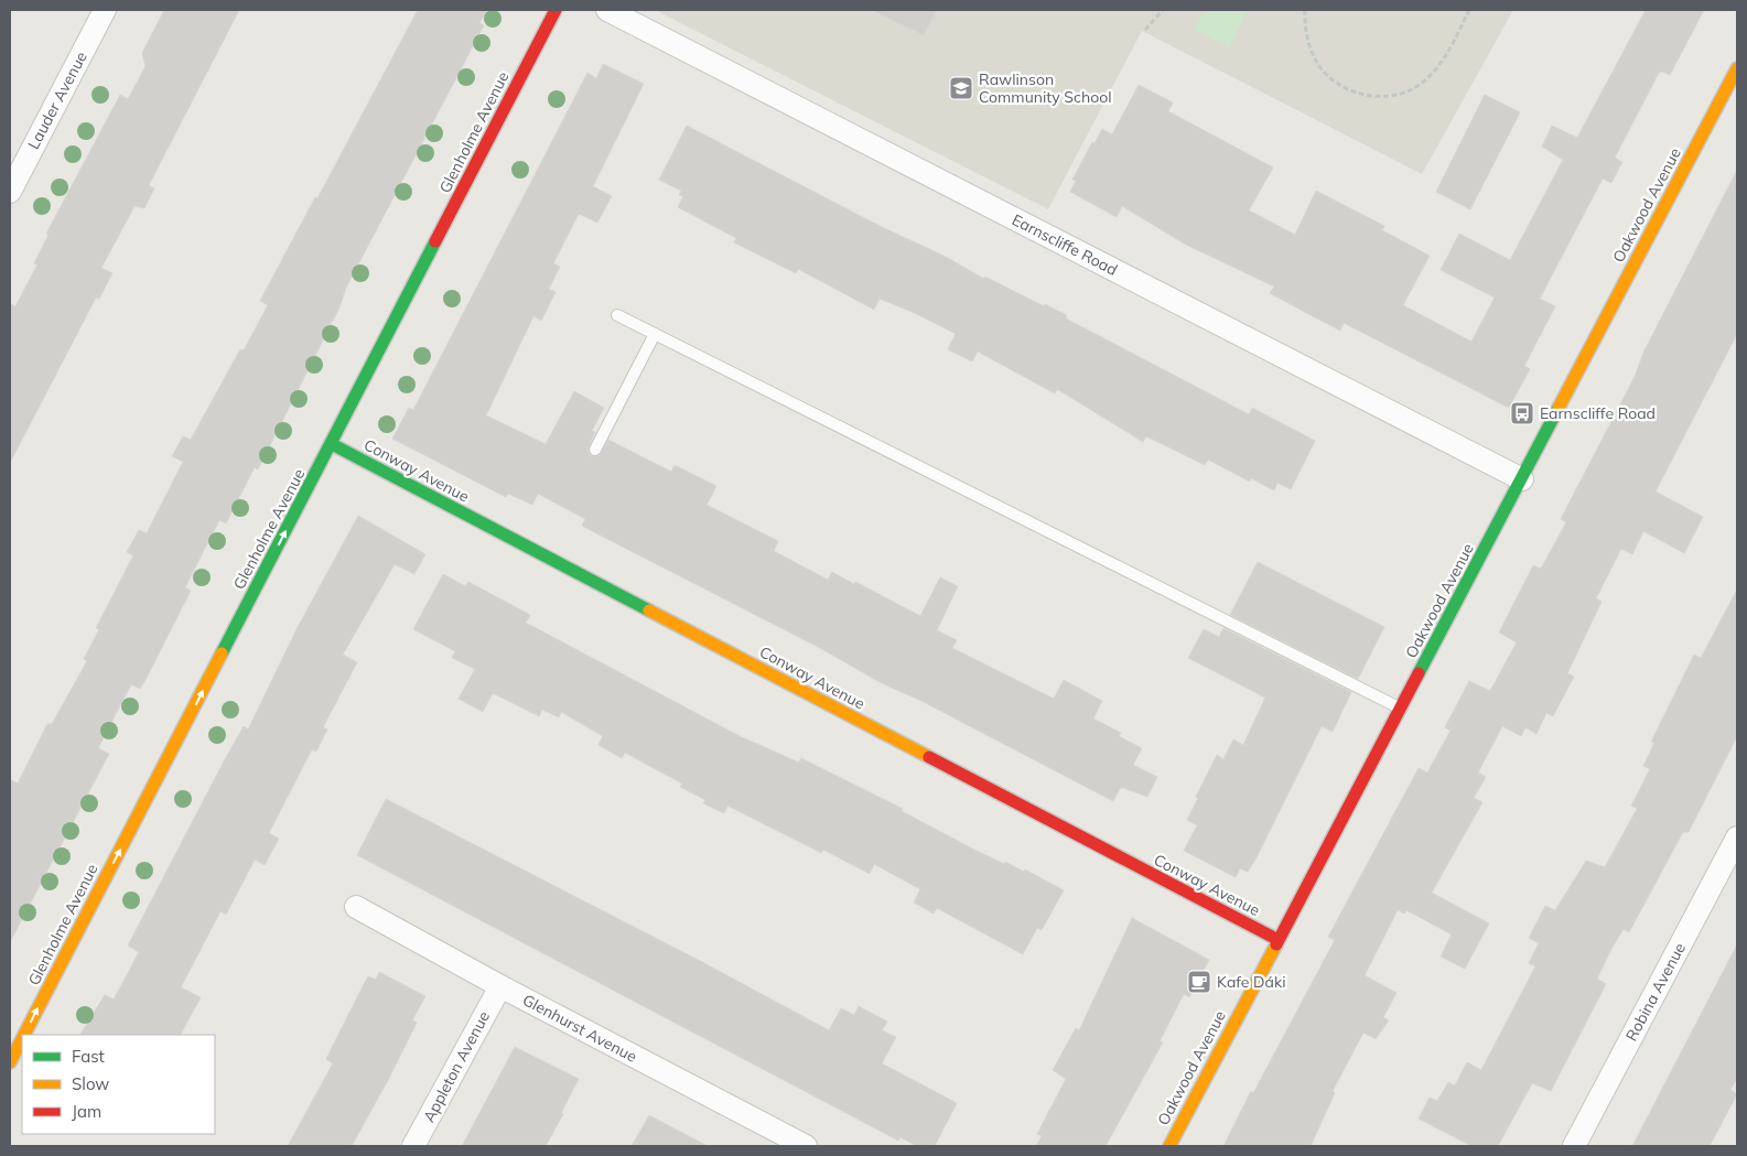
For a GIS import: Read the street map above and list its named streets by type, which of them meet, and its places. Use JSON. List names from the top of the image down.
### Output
{
  "streets": {
    "street": [
      "Lauder Avenue",
      "Glenholme Avenue",
      "Oakwood Avenue",
      "Earnscliffe Road",
      "Conway Avenue",
      "Robina Avenue",
      "Glenhurst Avenue",
      "Appleton Avenue"
    ]
  },
  "crossings": [
    ["Glenholme Avenue", "Conway Avenue"],
    ["Oakwood Avenue", "Earnscliffe Road"],
    ["Oakwood Avenue", "Conway Avenue"],
    ["Glenhurst Avenue", "Appleton Avenue"]
  ],
  "one_way": ["Glenholme Avenue"],
  "places": {
    "school or university": ["Rawlinson Community School"],
    "bus stop": ["Earnscliffe Road"],
    "cafe": ["Kafe Dáki"]
  },
  "legend": ["Fast", "Slow", "Jam"]
}
